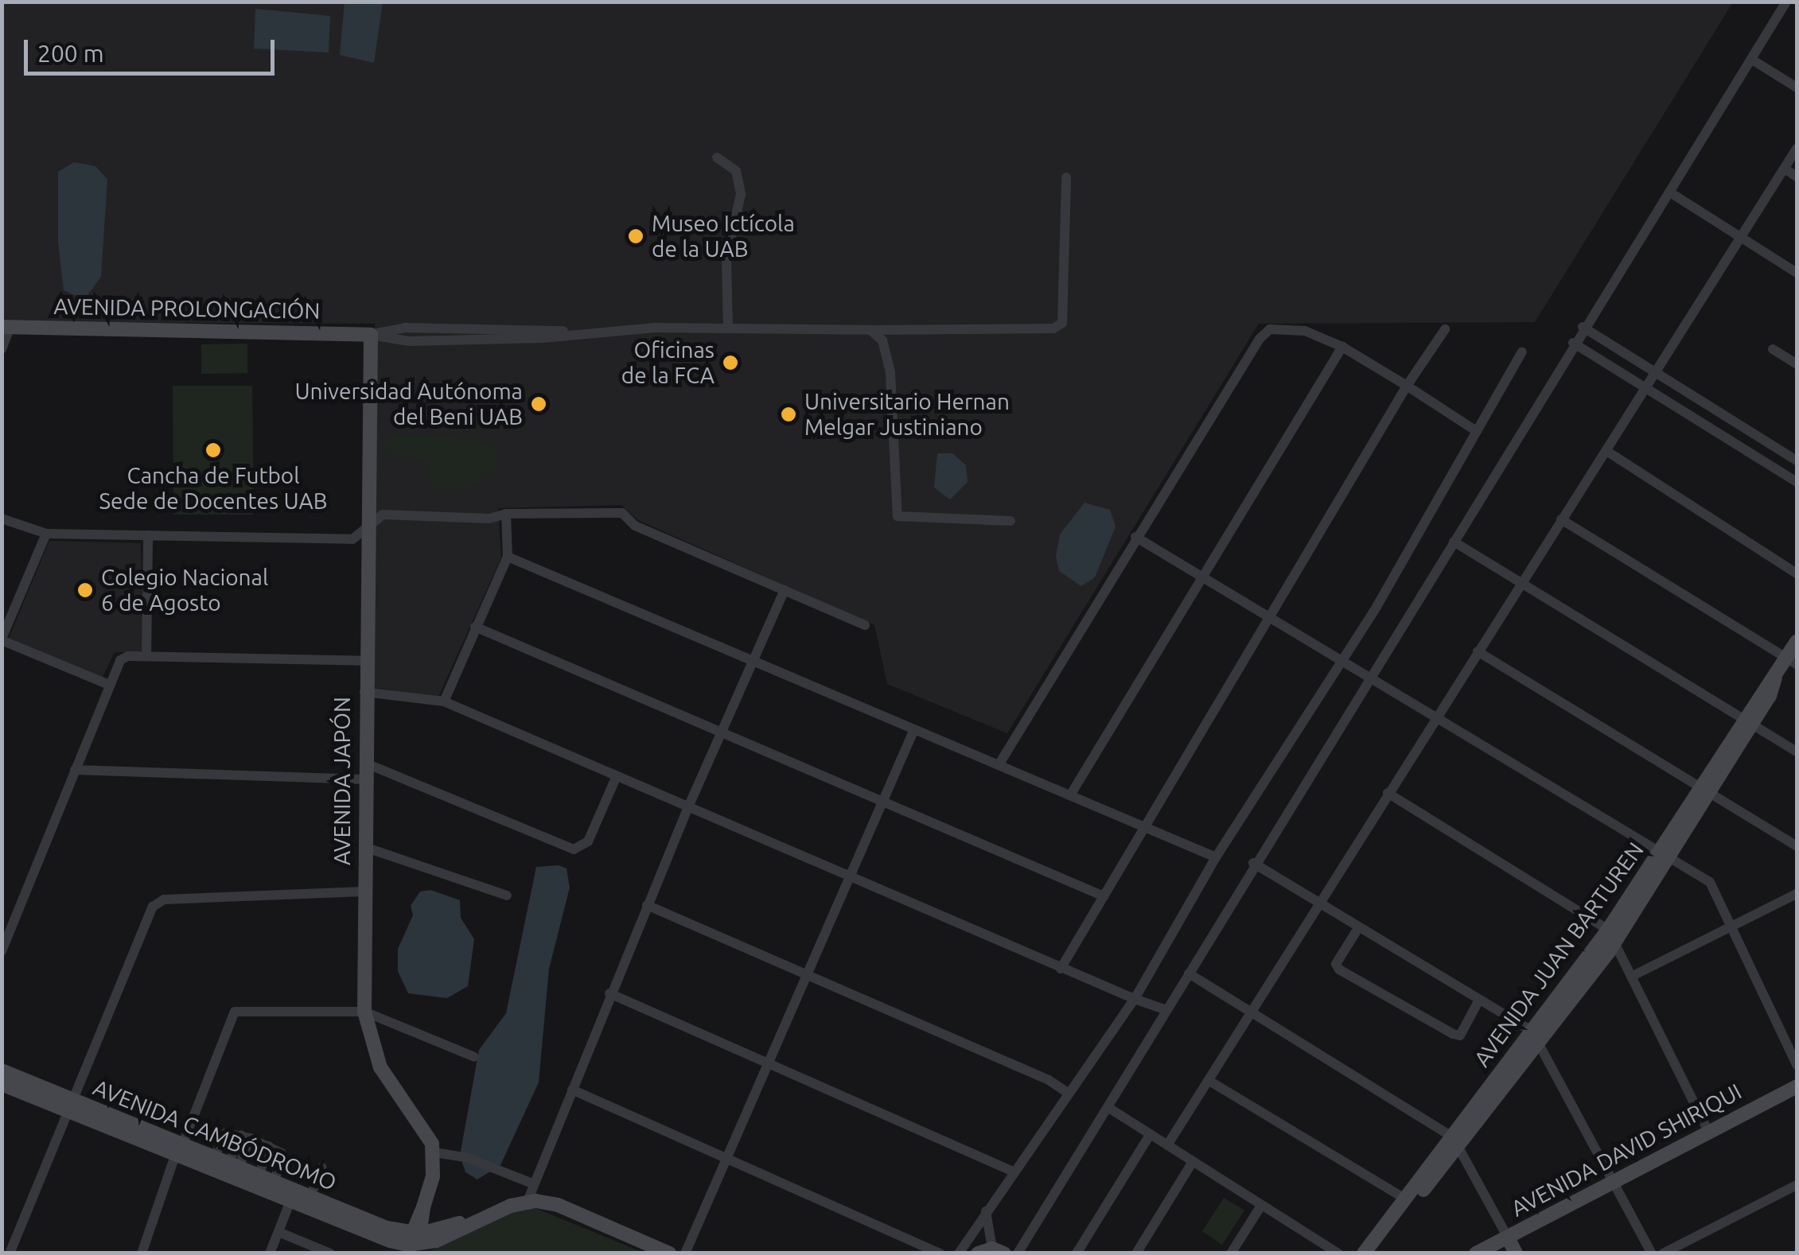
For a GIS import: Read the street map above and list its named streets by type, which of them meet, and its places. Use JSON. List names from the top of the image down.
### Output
{
  "streets": {
    "street": [
      "AVENIDA PROLONGACIÓN",
      "AVENIDA JAPÓN",
      "AVENIDA JUAN BARTUREN",
      "AVENIDA CAMBÓDROMO",
      "AVENIDA DAVID SHIRIQUI"
    ]
  },
  "crossings": [
    ["AVENIDA PROLONGACIÓN", "AVENIDA JAPÓN"]
  ],
  "places": [
    "Museo Ictícola de la UAB",
    "Oficinas de la FCA",
    "Universidad Autónoma del Beni UAB",
    "Universitario Hernan Melgar Justiniano",
    "Cancha de Futbol Sede de Docentes UAB",
    "Colegio Nacional 6 de Agosto"
  ],
  "scale_bar": "200 m"
}
